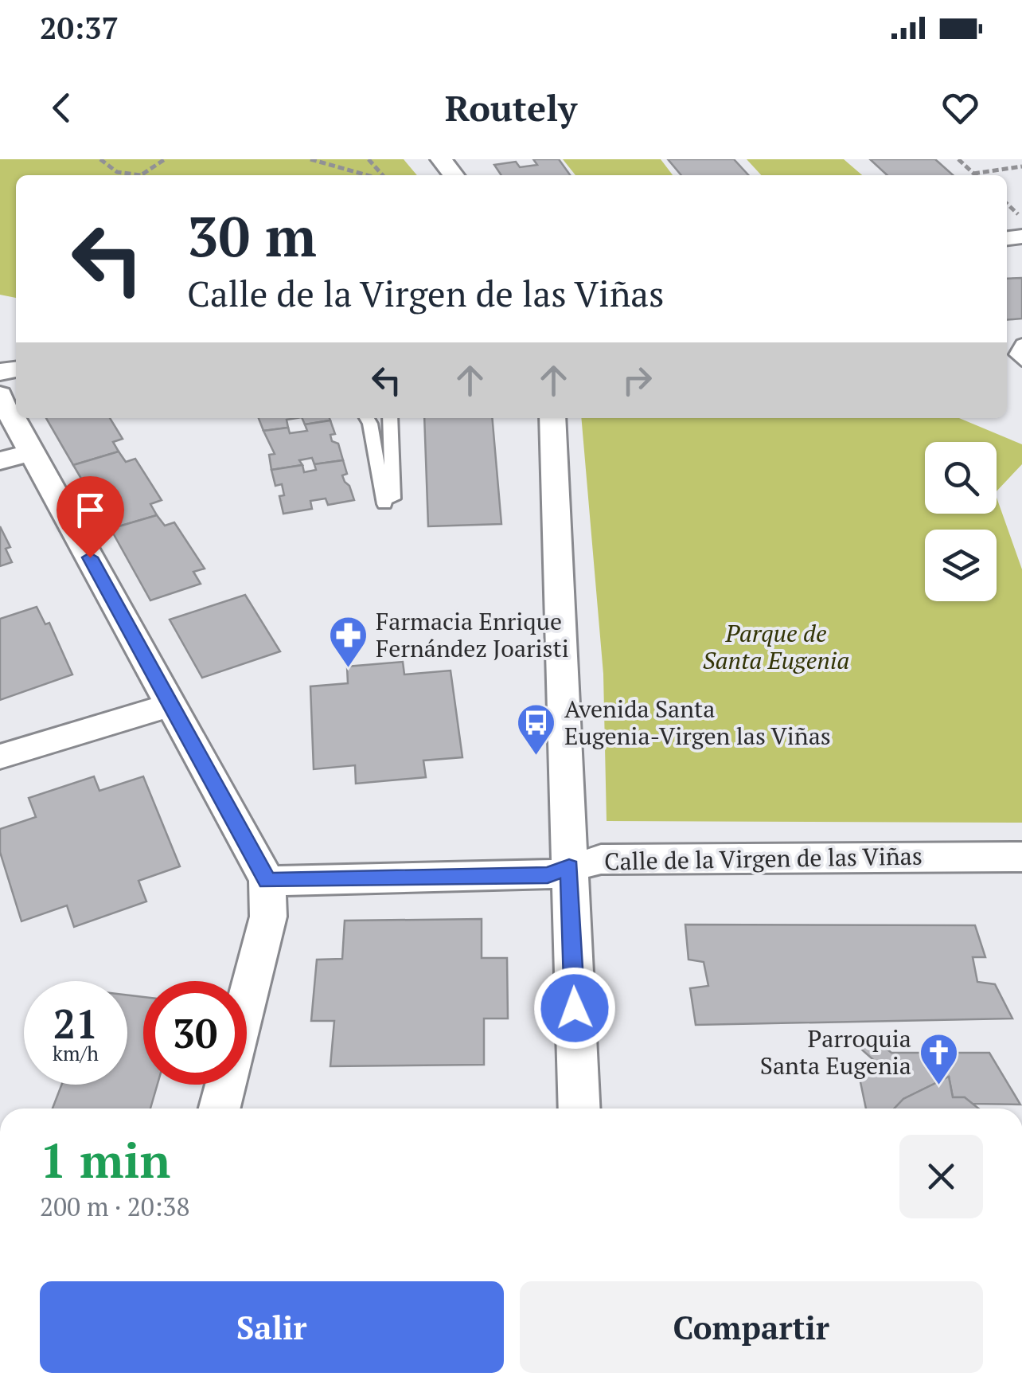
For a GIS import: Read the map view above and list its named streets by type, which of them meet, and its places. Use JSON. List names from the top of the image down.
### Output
{
  "streets": {
    "street": ["Calle de la Virgen de las Viñas"]
  },
  "parks": ["Parque de Santa Eugenia"],
  "places": {
    "pharmacy": ["Farmacia Enrique Fernández Joaristi"],
    "bus stop": ["Avenida Santa Eugenia-Virgen las Viñas"],
    "church": ["Parroquia Santa Eugenia"]
  },
  "page": {
    "status": "20:37",
    "header": "Routely",
    "turn": ["30 m", "Calle de la Virgen de las Viñas"],
    "speed": "21 km/h",
    "limit": "30",
    "heading": ["1 min", "200 m · 20:38"],
    "buttons": ["Salir", "Compartir"]
  }
}
